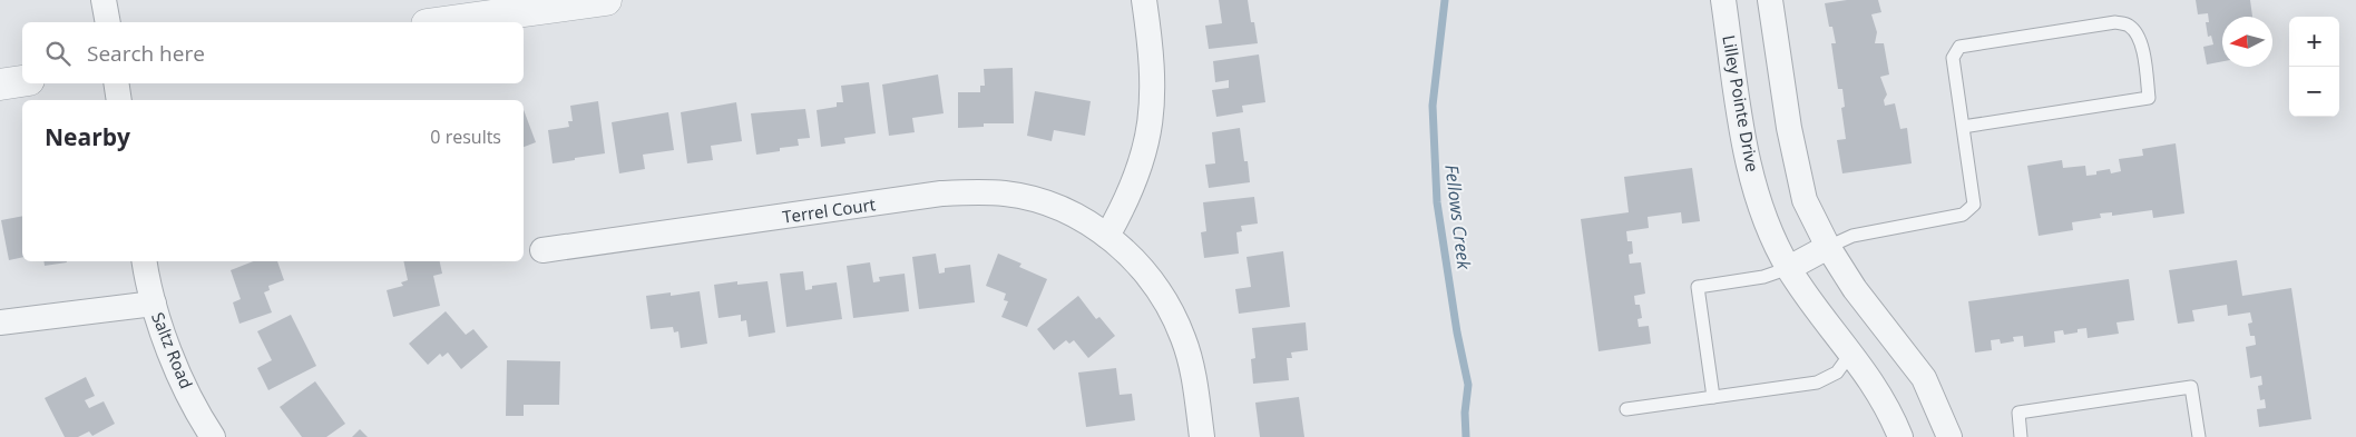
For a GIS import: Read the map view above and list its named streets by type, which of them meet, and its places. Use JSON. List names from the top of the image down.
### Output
{
  "streets": {
    "street": ["Lilley Pointe Drive", "Terrel Court", "Saltz Road"]
  },
  "water": ["Fellows Creek"],
  "north": "left",
  "page": {
    "map_buttons": ["+", "−"],
    "search": "Search here",
    "heading": ["Nearby", "0 results"]
  }
}
